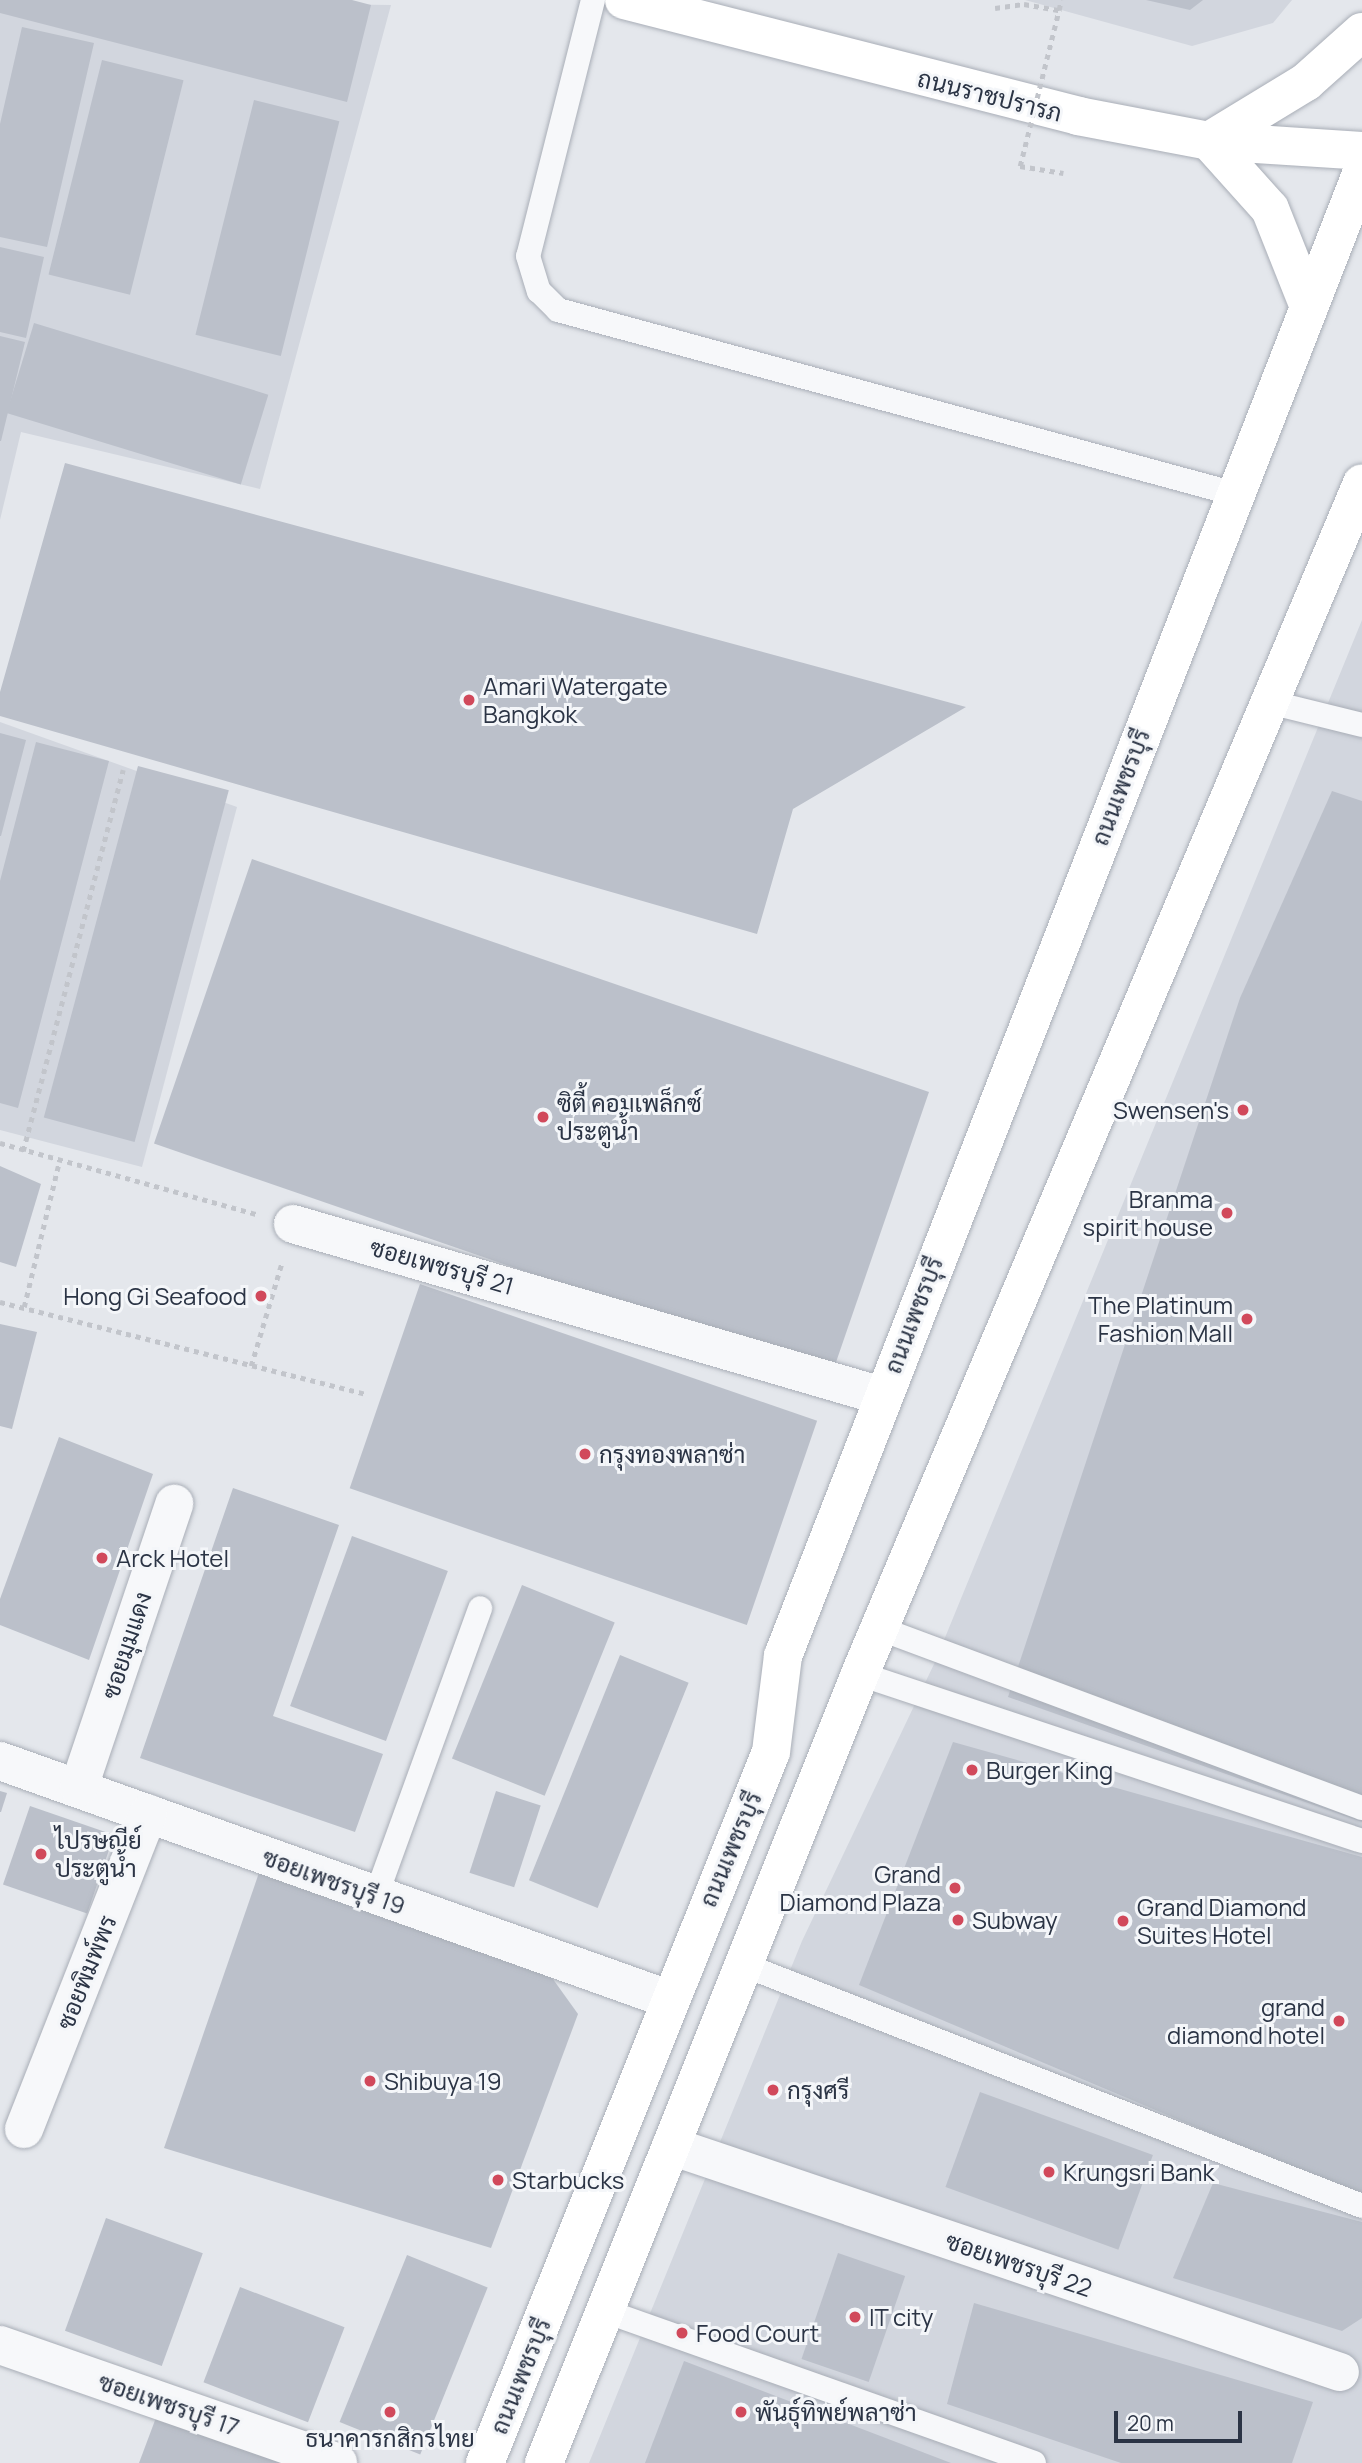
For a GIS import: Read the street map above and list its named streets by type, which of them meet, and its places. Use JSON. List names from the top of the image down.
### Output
{
  "streets": {
    "main road": ["ถนนราชปรารภ", "ถนนเพชรบุรี"],
    "street": [
      "ซอยเพชรบุรี 21",
      "ซอยมุมแดง",
      "ซอยเพชรบุรี 19",
      "ซอยพิมพ์พร",
      "ซอยเพชรบุรี 22",
      "ซอยเพชรบุรี 17"
    ]
  },
  "crossings": [
    ["ถนนเพชรบุรี", "ซอยเพชรบุรี 21"],
    ["ถนนเพชรบุรี", "ซอยเพชรบุรี 19"],
    ["ซอยมุมแดง", "ซอยเพชรบุรี 19"],
    ["ซอยเพชรบุรี 19", "ซอยพิมพ์พร"]
  ],
  "places": [
    "Amari Watergate Bangkok",
    "Swensen's",
    "ซิตี้ คอมเพล็กซ์ ประตูน้ำ",
    "Branma spirit house",
    "Hong Gi Seafood",
    "The Platinum Fashion Mall",
    "กรุงทองพลาซ่า",
    "Arck Hotel",
    "Burger King",
    "ไปรษณีย์ ประตูน้ำ",
    "Grand Diamond Plaza",
    "Subway",
    "Grand Diamond Suites Hotel",
    "grand diamond hotel",
    "Shibuya 19",
    "กรุงศรี",
    "Krungsri Bank",
    "Starbucks",
    "IT city",
    "Food Court",
    "ธนาคารกสิกรไทย",
    "พันธุ์ทิพย์พลาซ่า"
  ],
  "scale_bar": "20 m"
}
